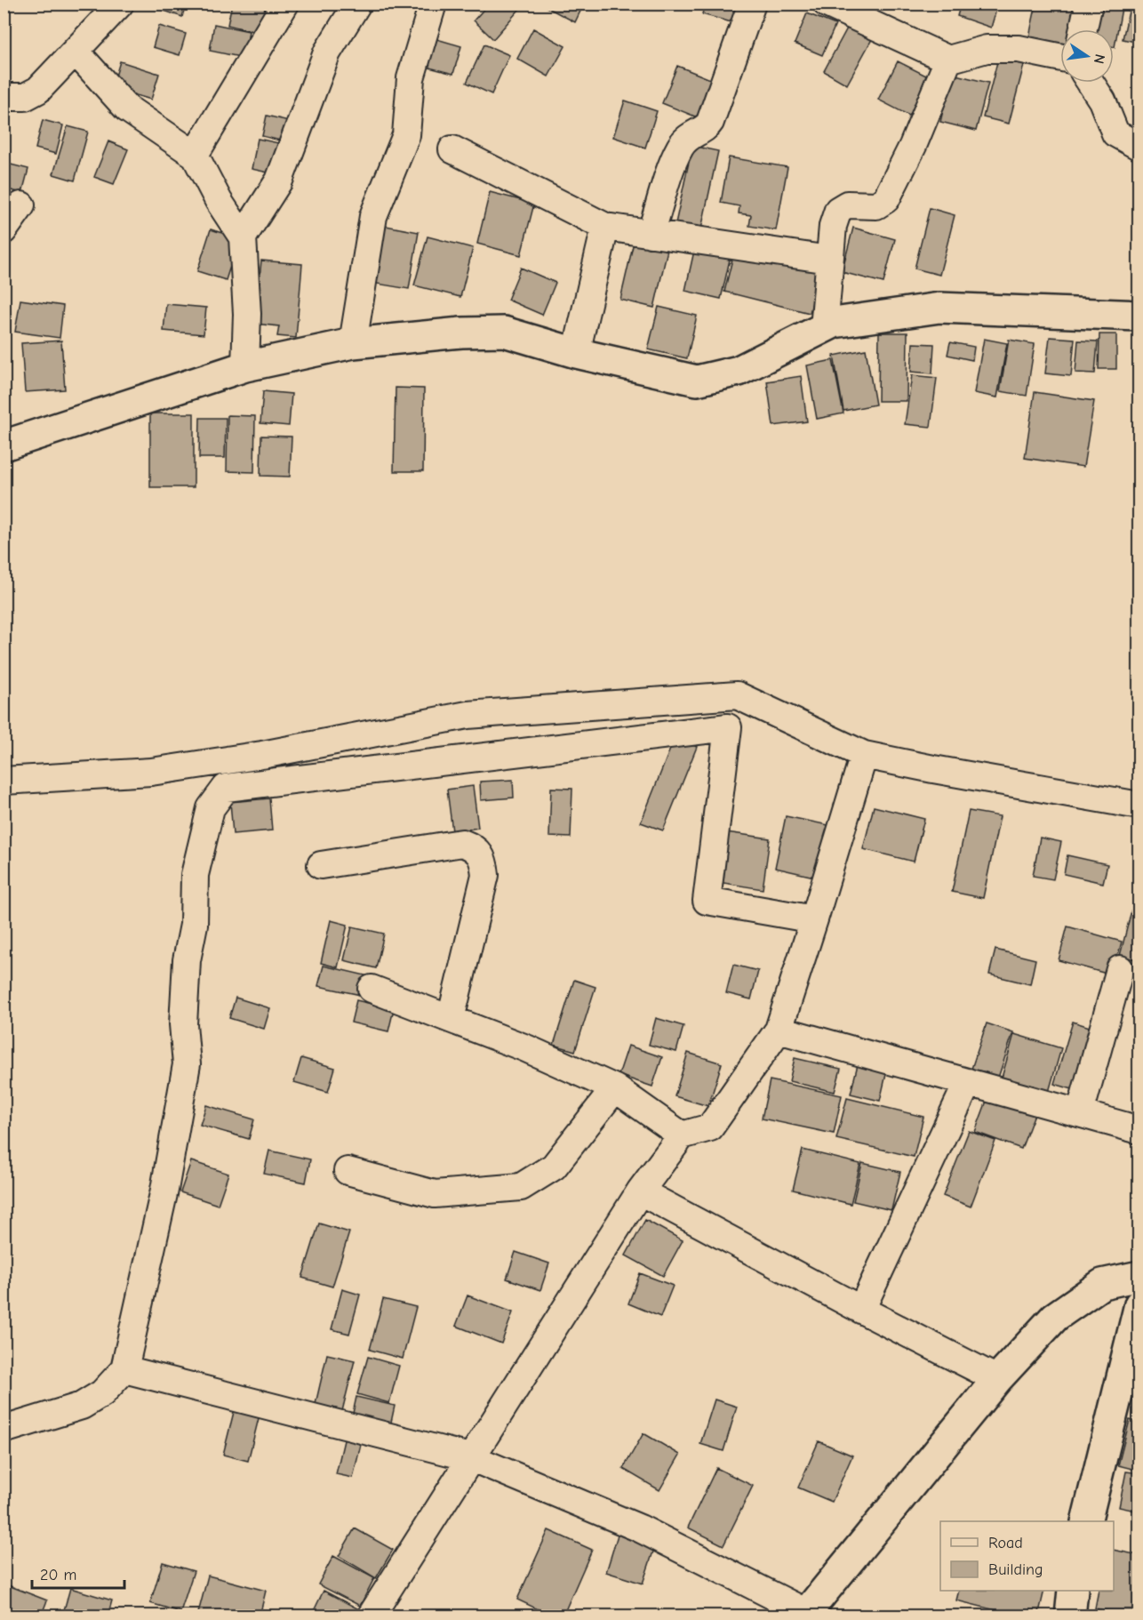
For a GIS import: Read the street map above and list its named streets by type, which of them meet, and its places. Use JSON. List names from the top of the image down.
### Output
{
  "legend": ["Road", "Building"],
  "scale_bar": "20 m",
  "north": "right"
}
